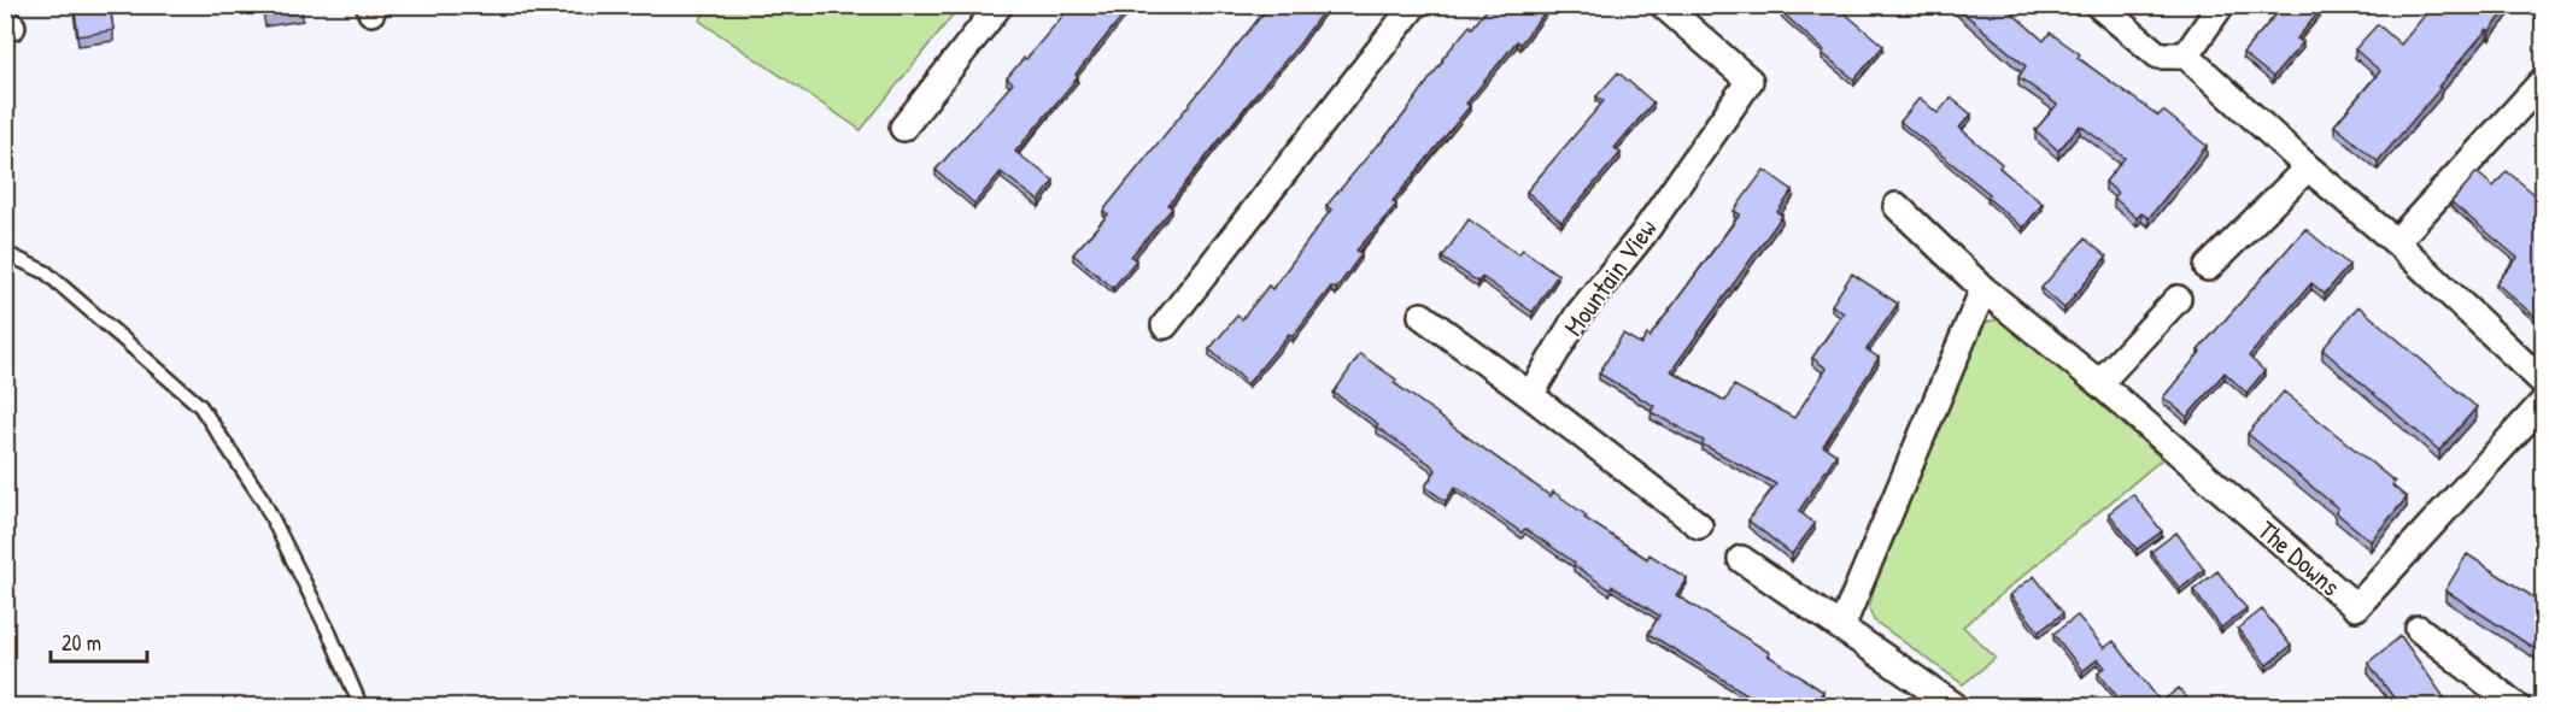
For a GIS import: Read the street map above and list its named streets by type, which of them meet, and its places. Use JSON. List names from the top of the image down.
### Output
{
  "streets": {
    "street": ["Mountain View", "The Downs"]
  },
  "scale_bar": "20 m"
}
